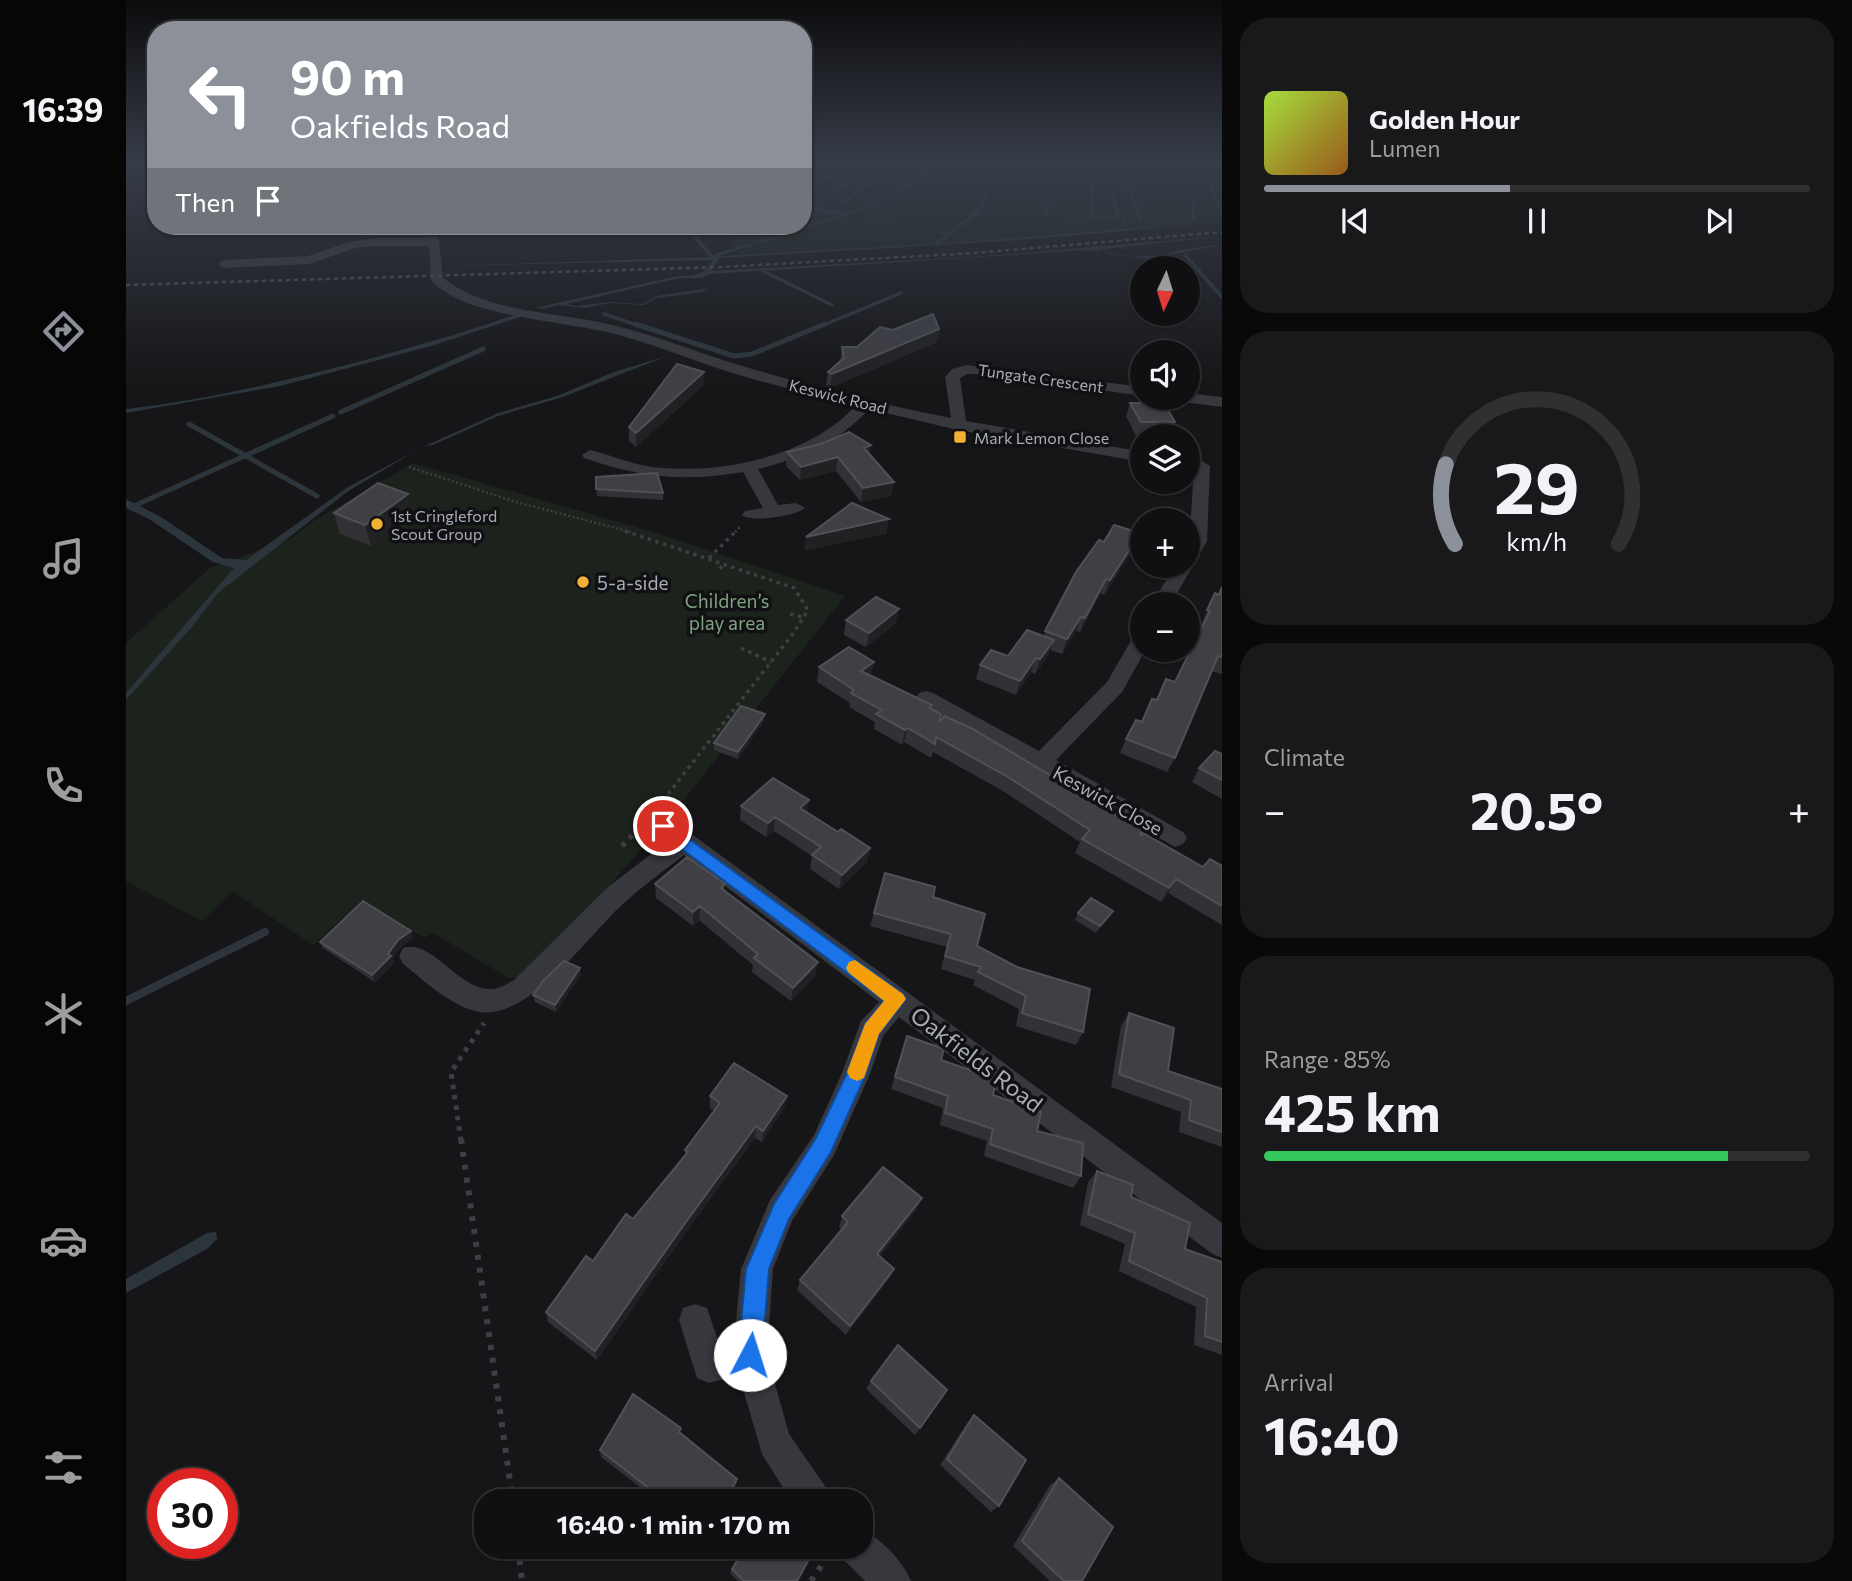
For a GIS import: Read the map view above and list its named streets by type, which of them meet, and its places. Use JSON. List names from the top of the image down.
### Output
{
  "streets": {
    "street": [
      "Tungate Crescent",
      "Keswick Road",
      "Keswick Close",
      "Oakfields Road"
    ]
  },
  "crossings": [
    ["Tungate Crescent", "Keswick Road"]
  ],
  "parks": ["Children’s play area"],
  "places": {
    "transit": ["Mark Lemon Close"],
    "other": ["1st Cringleford Scout Group", "5-a-side"]
  },
  "north": "bottom",
  "page": {
    "tabs": "16:39",
    "turn": ["90 m", "Oakfields Road"],
    "song": ["Golden Hour", "Lumen"],
    "then": "Then",
    "map_buttons": ["+", "−"],
    "tile": [
      "Climate",
      ["Range · 85%", "425 km"],
      ["Arrival", "16:40"]
    ],
    "heat": ["−", "20.5°", "+"],
    "limit": "30",
    "trip": "16:40 · 1 min · 170 m",
    "gauge": ["29", "km/h"]
  }
}
